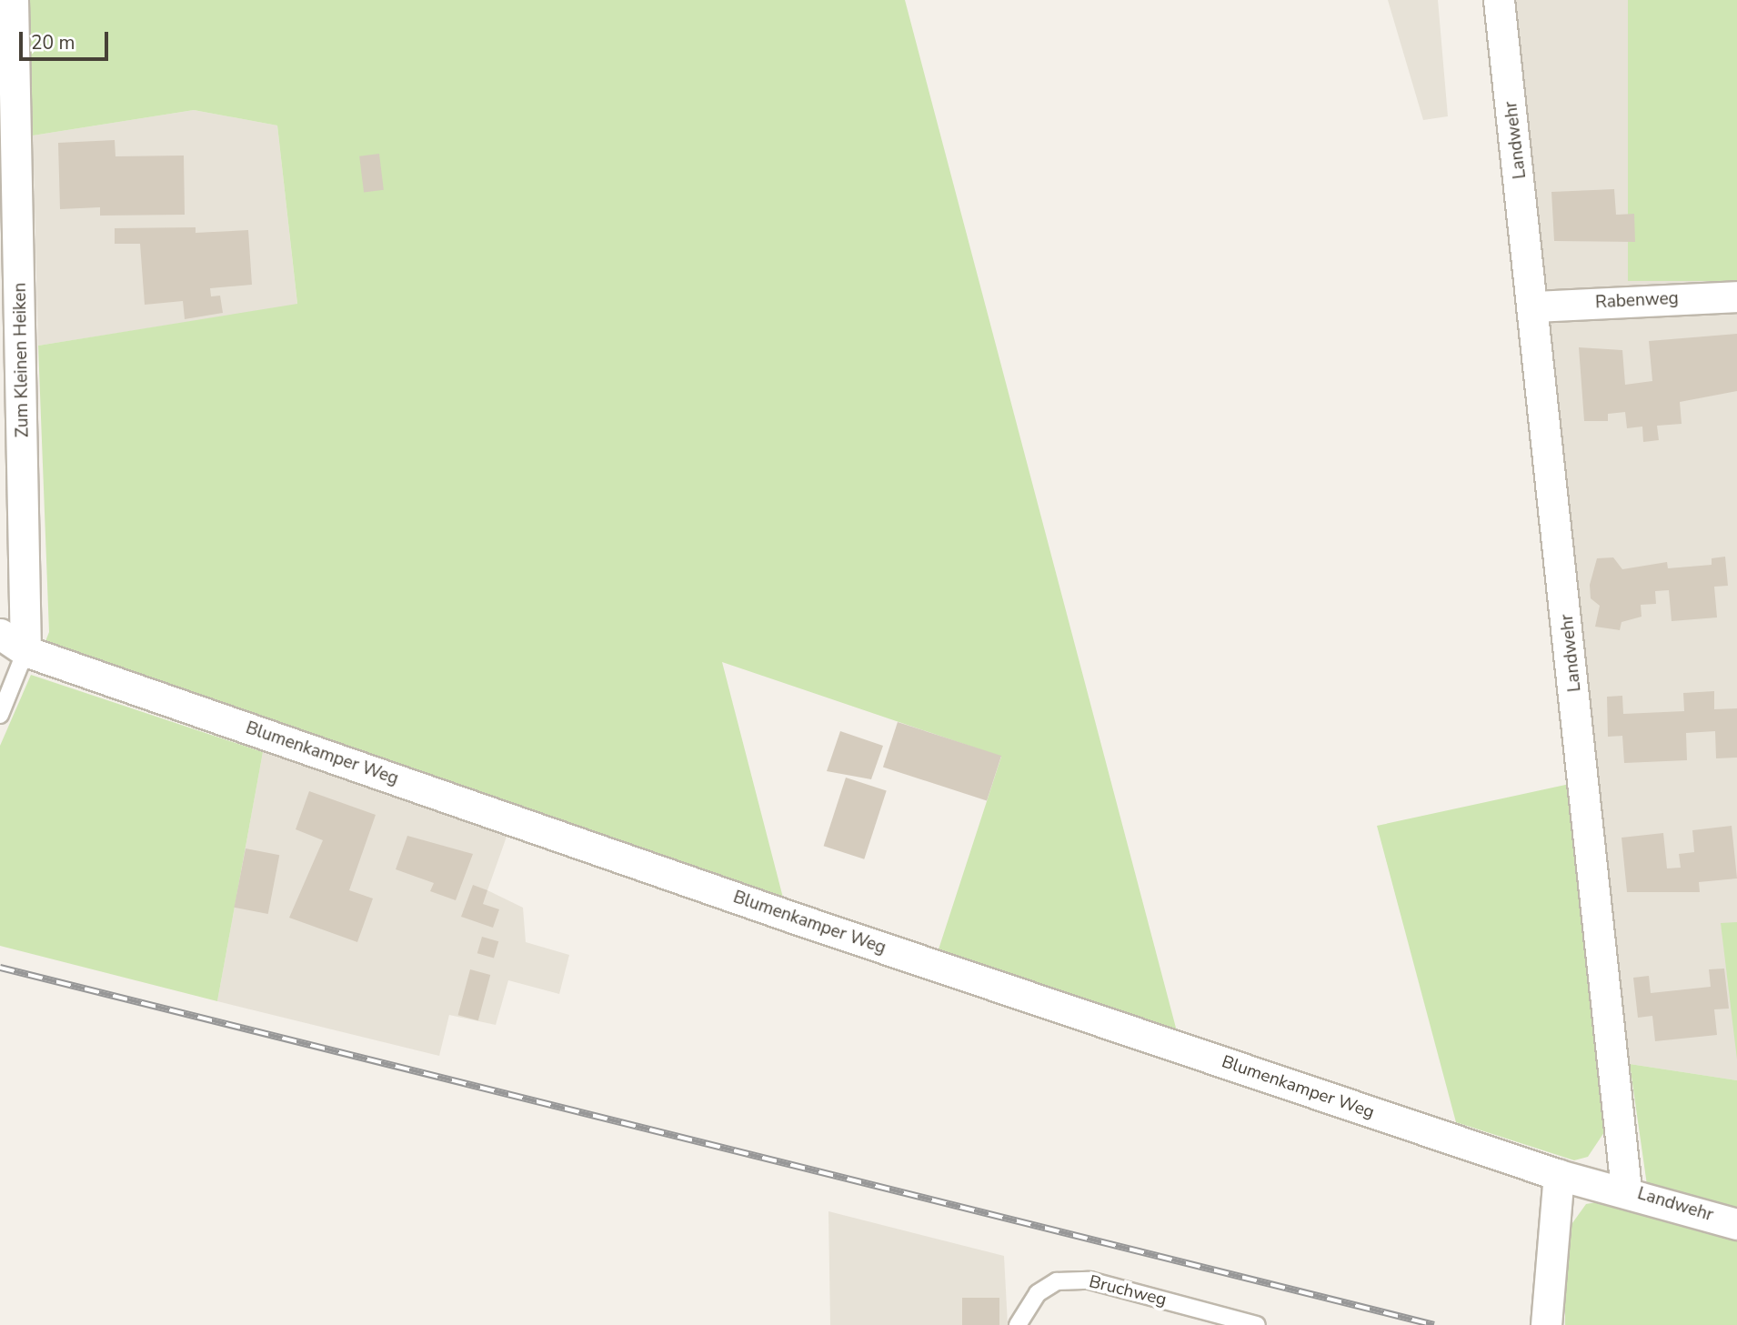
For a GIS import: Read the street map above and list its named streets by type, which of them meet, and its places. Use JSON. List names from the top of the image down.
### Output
{
  "streets": {
    "street": [
      "Landwehr",
      "Rabenweg",
      "Zum Kleinen Heiken",
      "Blumenkamper Weg"
    ],
    "lane": ["Bruchweg"]
  },
  "crossings": [
    ["Landwehr", "Rabenweg"],
    ["Landwehr", "Blumenkamper Weg"],
    ["Zum Kleinen Heiken", "Blumenkamper Weg"]
  ],
  "scale_bar": "20 m"
}
